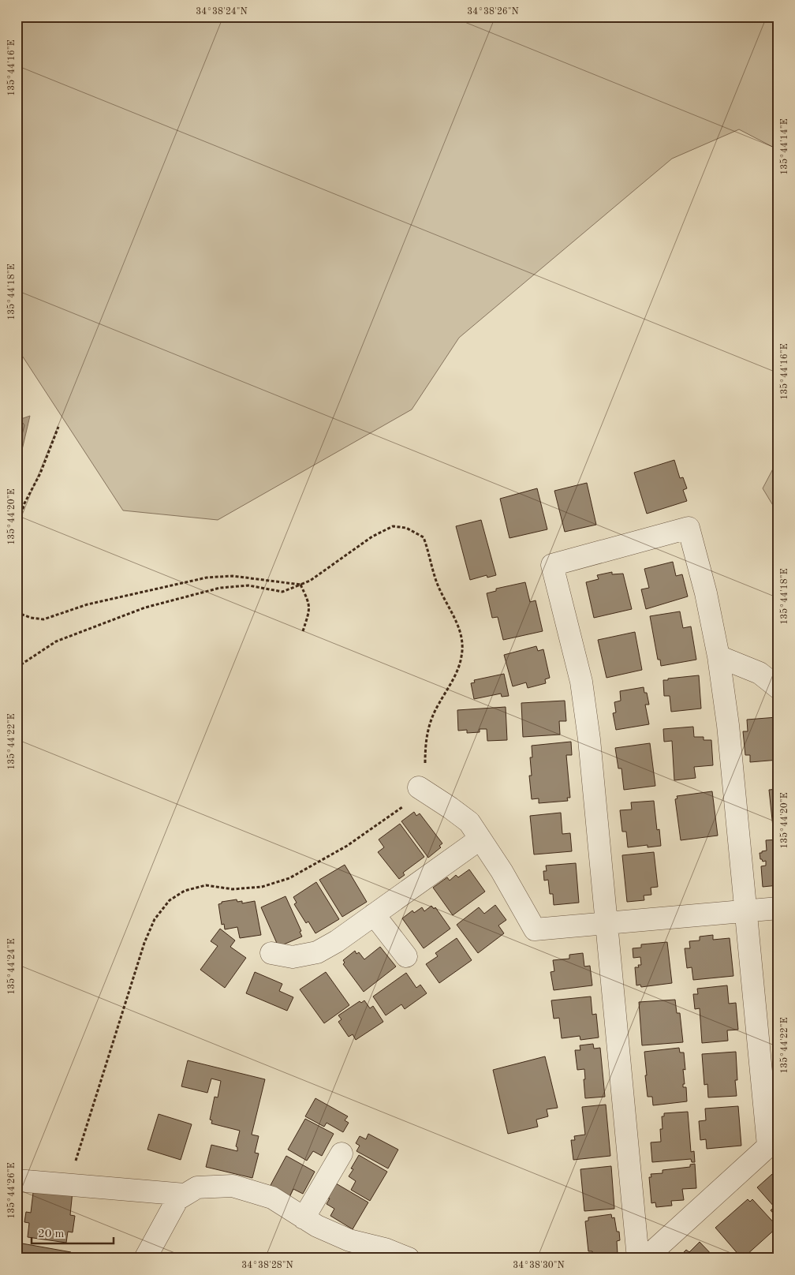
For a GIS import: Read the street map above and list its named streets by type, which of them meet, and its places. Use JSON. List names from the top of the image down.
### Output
{
  "scale_bar": "20 m",
  "coordinates": [
    "34°38'24\"N",
    "34°38'26\"N",
    "135°44'16\"E",
    "135°44'14\"E",
    "135°44'18\"E",
    "135°44'20\"E",
    "135°44'22\"E",
    "135°44'24\"E",
    "135°44'26\"E",
    "34°38'28\"N",
    "34°38'30\"N"
  ]
}
